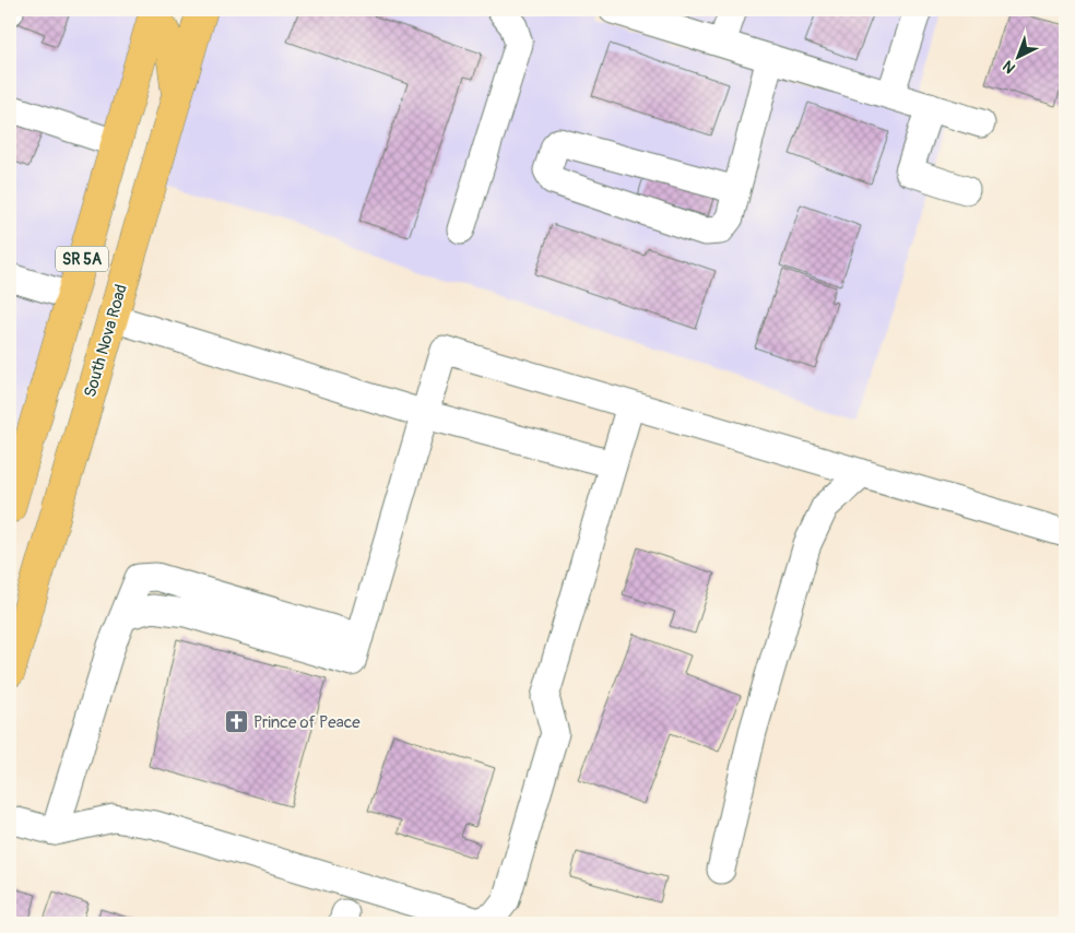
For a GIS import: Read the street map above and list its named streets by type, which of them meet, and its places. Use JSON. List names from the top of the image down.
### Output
{
  "streets": {
    "main road": ["SR 5A", "South Nova Road"]
  },
  "places": {
    "church": ["Prince of Peace"]
  },
  "north": "bottom left"
}
